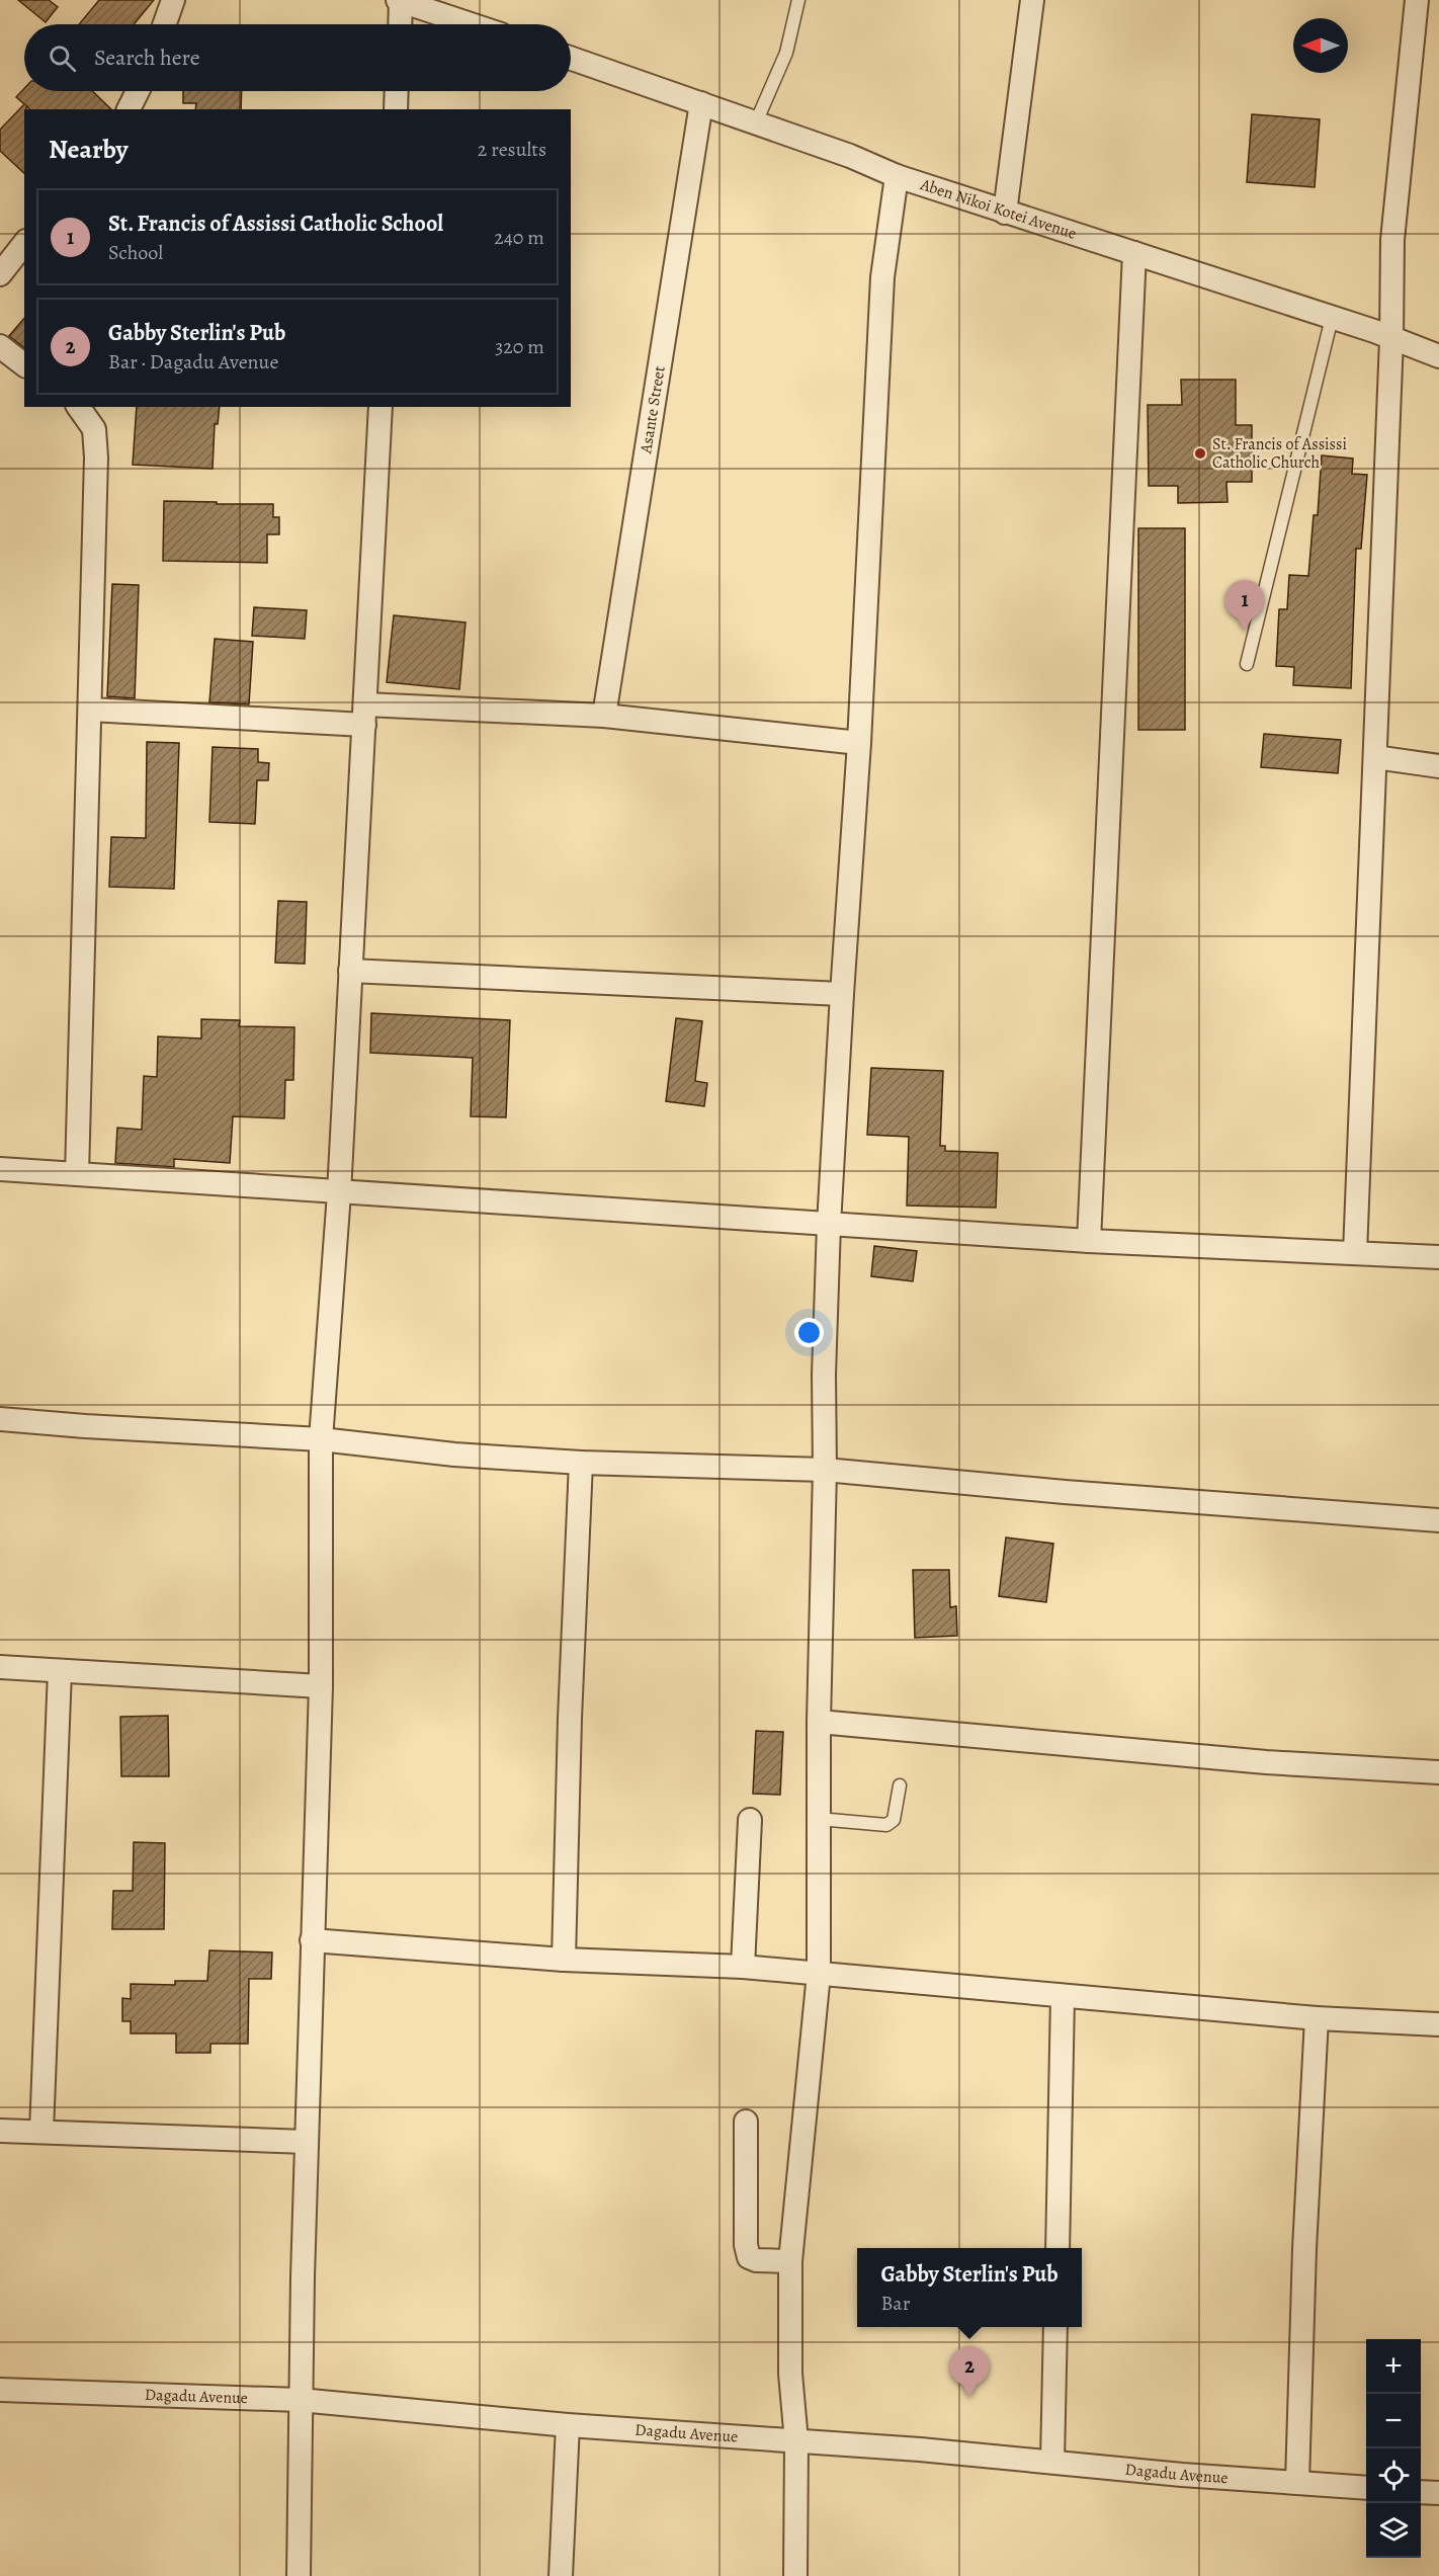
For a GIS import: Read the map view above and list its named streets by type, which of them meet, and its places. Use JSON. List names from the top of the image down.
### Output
{
  "streets": {
    "street": ["Aben Nikoi Kotei Avenue", "Asante Street", "Dagadu Avenue"]
  },
  "crossings": [
    ["Aben Nikoi Kotei Avenue", "Asante Street"]
  ],
  "places": ["St. Francis of Assissi Catholic Church"],
  "north": "left",
  "page": {
    "search": "Search here",
    "heading": ["Nearby", "2 results"],
    "list": [
      {
        "mark": "1",
        "name": "St. Francis of Assissi Catholic School",
        "note": "School",
        "value": "240 m"
      },
      {
        "mark": "2",
        "name": "Gabby Sterlin's Pub",
        "note": "Bar · Dagadu Avenue",
        "value": "320 m"
      }
    ],
    "pins": ["1", "2"],
    "popup": ["Gabby Sterlin's Pub", "Bar"],
    "map_buttons": ["+", "−"]
  }
}
